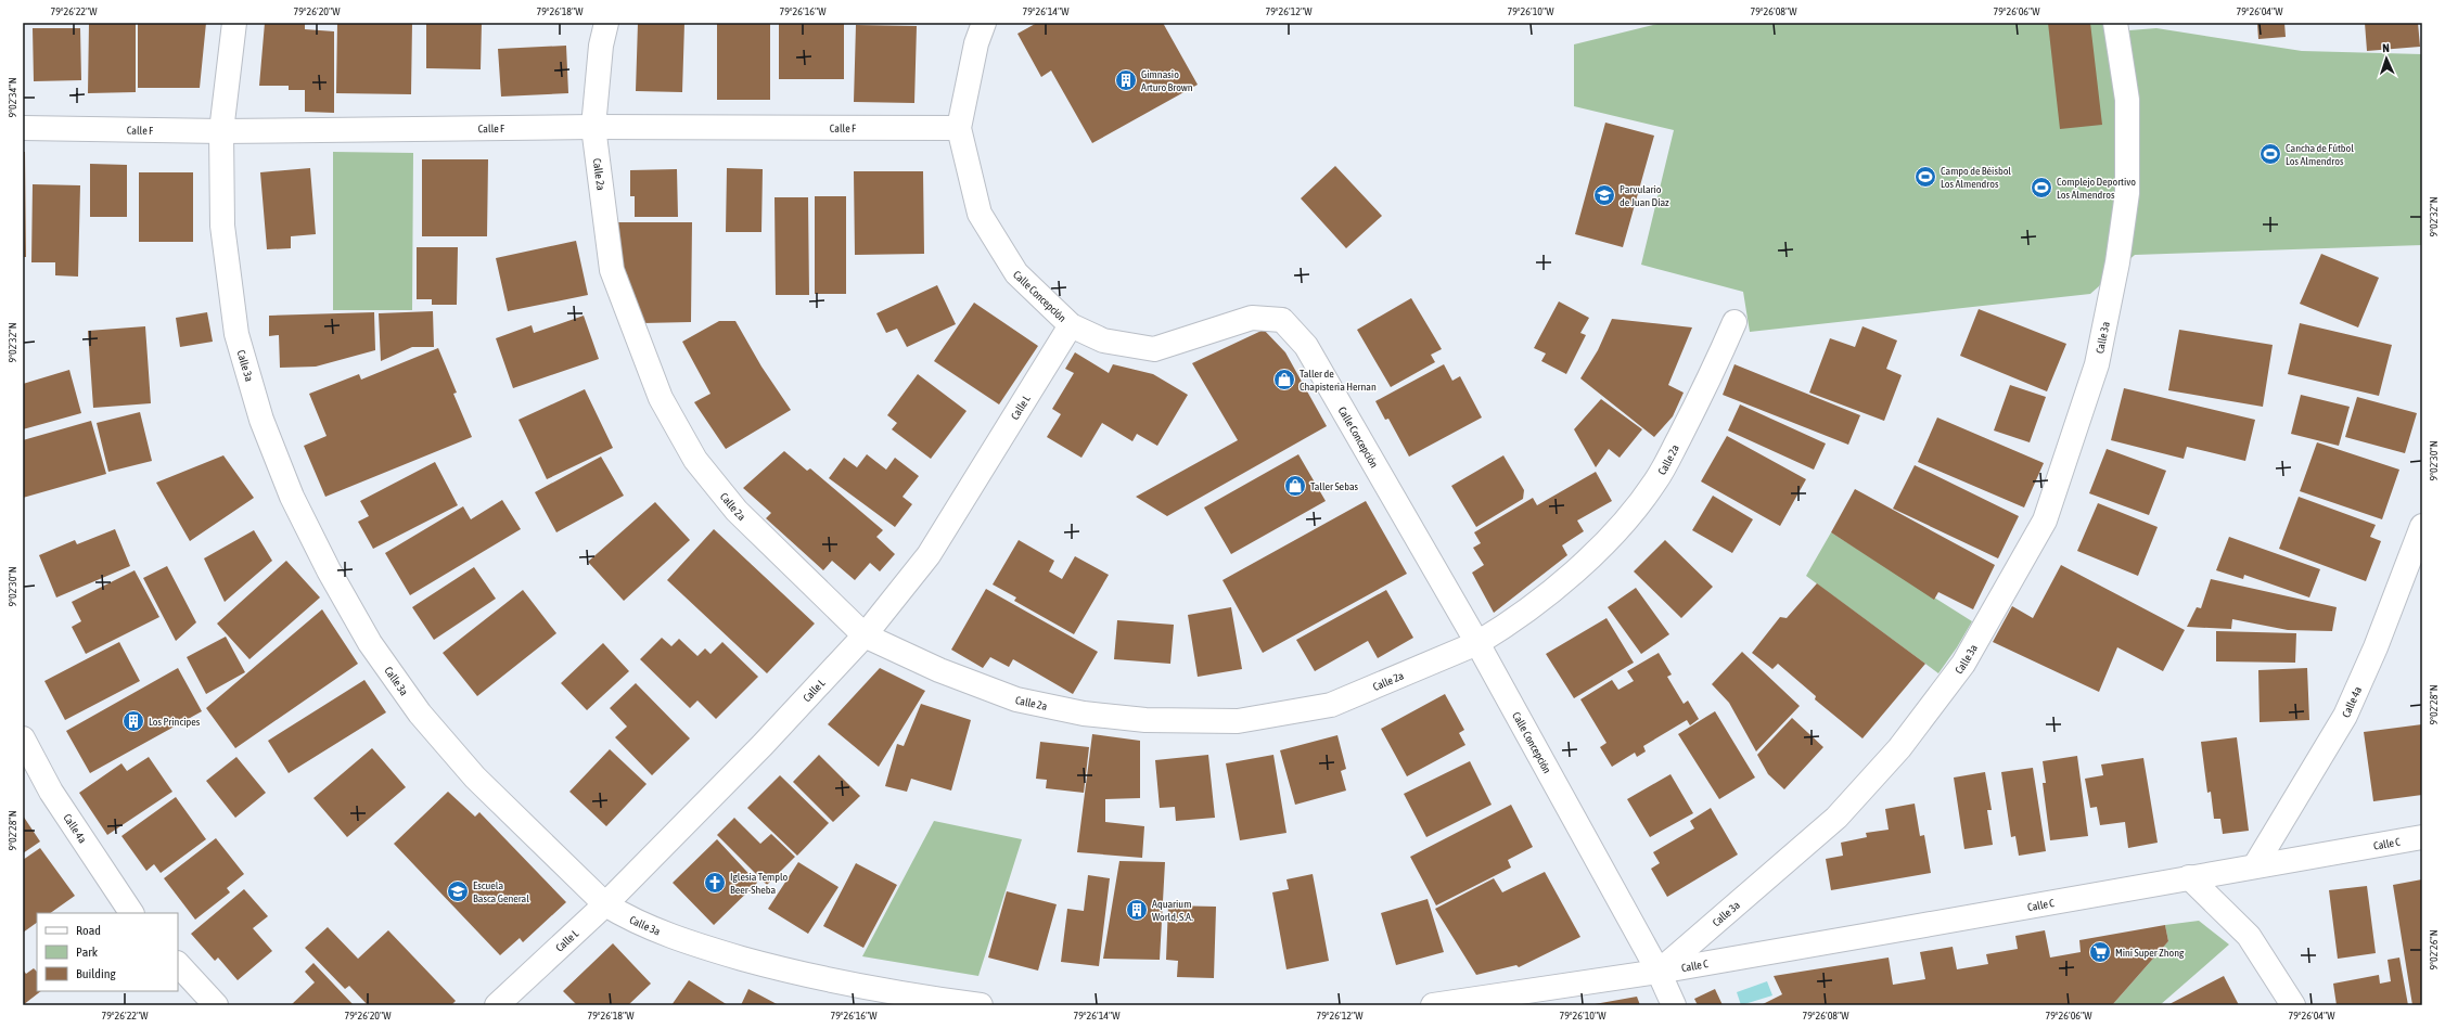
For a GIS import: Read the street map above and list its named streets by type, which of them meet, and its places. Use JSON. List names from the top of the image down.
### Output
{
  "streets": {
    "street": [
      "Calle F",
      "Calle 2a",
      "Calle Concepción",
      "Calle 3a",
      "Calle L",
      "Calle 4a",
      "Calle C"
    ]
  },
  "crossings": [
    ["Calle F", "Calle 2a"],
    ["Calle F", "Calle Concepción"],
    ["Calle F", "Calle 3a"],
    ["Calle 2a", "Calle Concepción"],
    ["Calle 2a", "Calle L"],
    ["Calle Concepción", "Calle 3a"],
    ["Calle Concepción", "Calle L"],
    ["Calle Concepción", "Calle C"],
    ["Calle 3a", "Calle L"],
    ["Calle 3a", "Calle C"],
    ["Calle 4a", "Calle C"]
  ],
  "places": {
    "building": ["Gimnasio Arturo Brown", "Los Principes", "Aquarium World, S.A."],
    "sports": ["Cancha de Fútbol Los Almendros", "Campo de Béisbol Los Almendros", "Complejo Deportivo Los Almendros"],
    "school or university": ["Parvulario de Juan Díaz", "Escuela Basca General"],
    "shop": ["Taller de Chapisteria Hernan", "Taller Sebas"],
    "church": ["Iglesia Templo Beer-Sheba"],
    "supermarket": ["Mini Super Zhong"]
  },
  "legend": ["Road", "Park", "Building"],
  "north": "top",
  "coordinates": [
    "79°26'22\"W",
    "79°26'20\"W",
    "79°26'18\"W",
    "79°26'16\"W",
    "79°26'14\"W",
    "79°26'12\"W",
    "79°26'10\"W",
    "79°26'08\"W",
    "79°26'06\"W",
    "79°26'04\"W",
    "9°02'34\"N",
    "9°02'32\"N",
    "9°02'30\"N",
    "9°02'28\"N",
    "9°02'26\"N"
  ]
}
